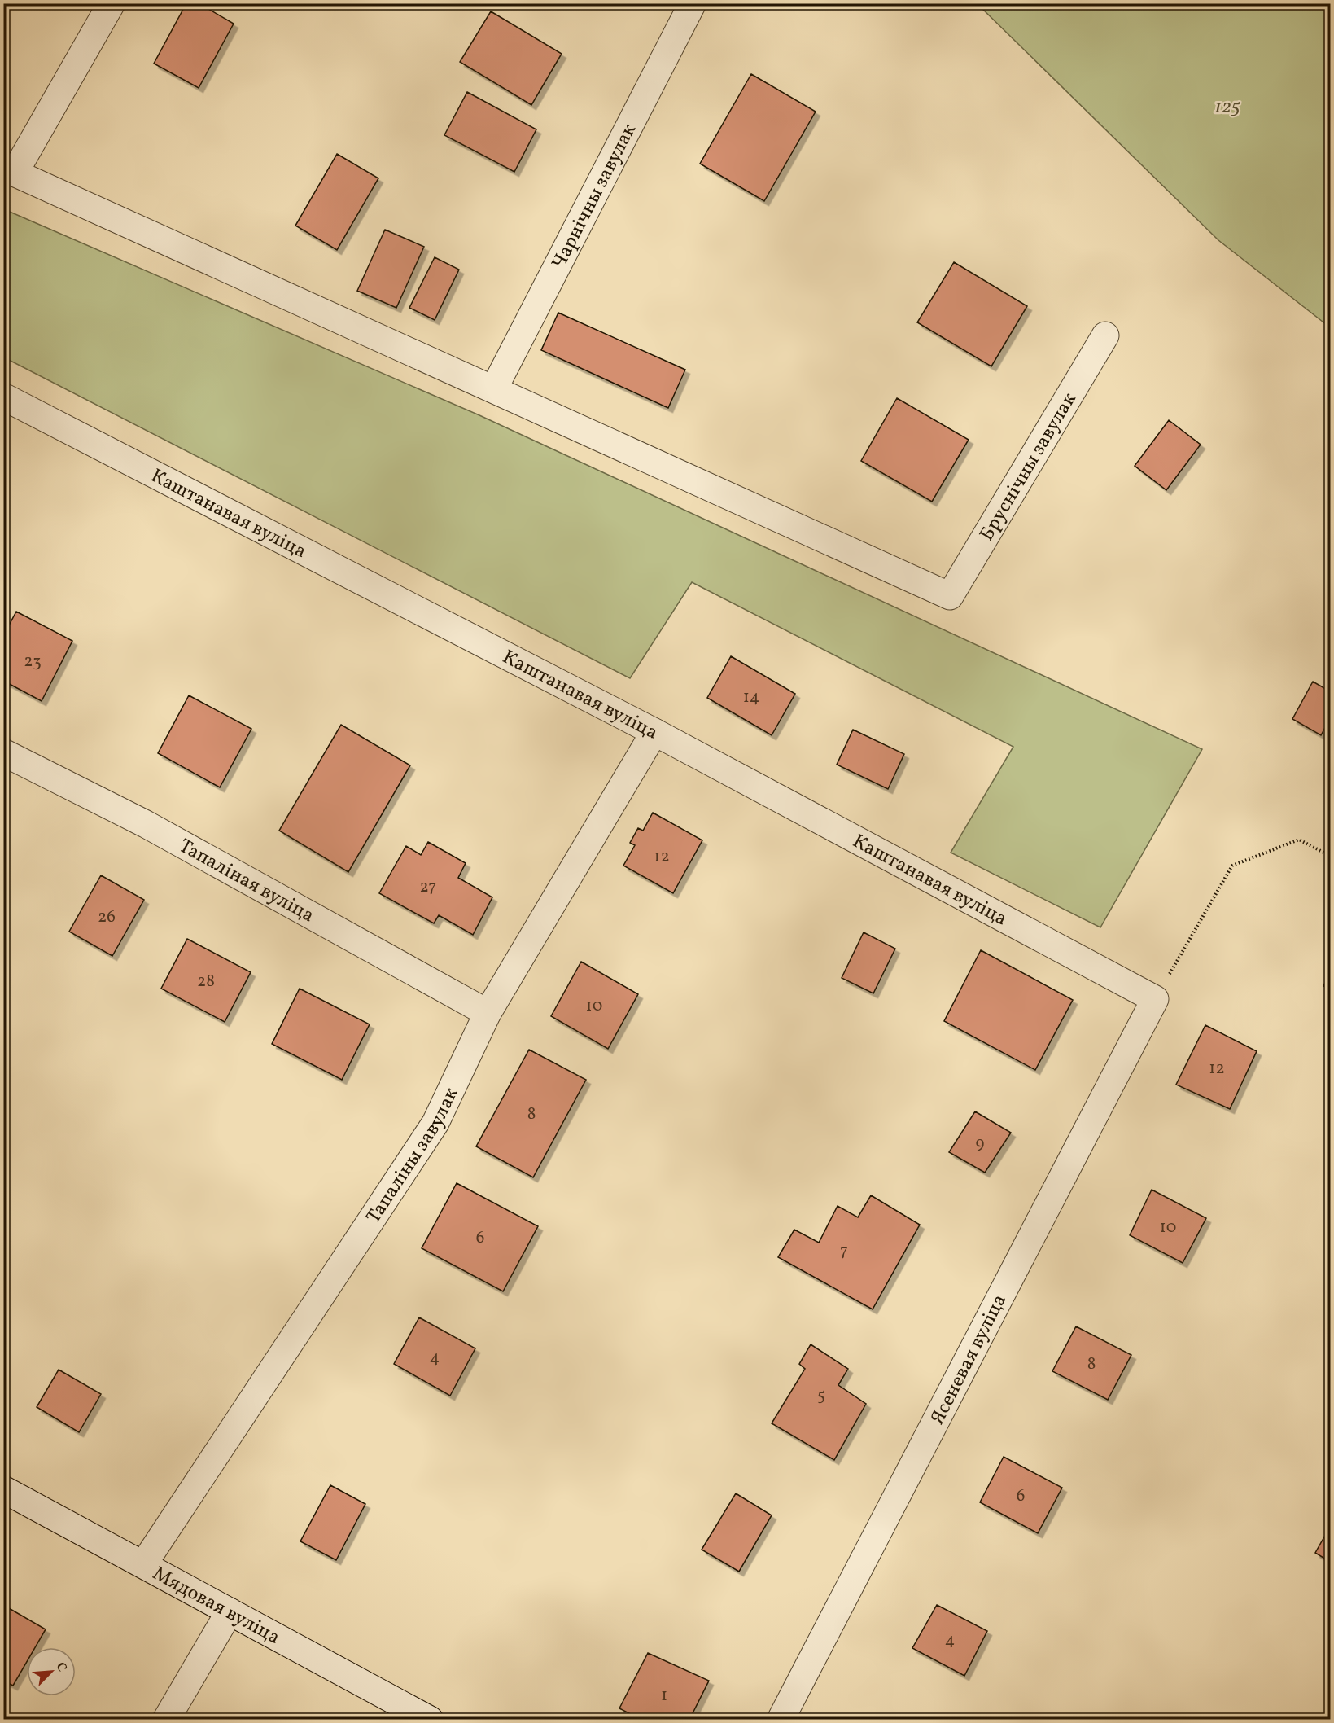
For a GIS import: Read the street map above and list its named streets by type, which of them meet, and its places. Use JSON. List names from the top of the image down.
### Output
{
  "streets": {
    "street": [
      "Чарнічны завулак",
      "Бруснічны завулак",
      "Каштанавая вуліца",
      "Тапаліная вуліца",
      "Тапаліны завулак",
      "Ясеневая вуліца",
      "Мядовая вуліца"
    ]
  },
  "crossings": [
    ["Чарнічны завулак", "Бруснічны завулак"],
    ["Каштанавая вуліца", "Тапаліны завулак"],
    ["Каштанавая вуліца", "Ясеневая вуліца"],
    ["Тапаліная вуліца", "Тапаліны завулак"],
    ["Тапаліны завулак", "Мядовая вуліца"]
  ],
  "parks": ["125"],
  "house_numbers": [
    "23",
    "14",
    "12",
    "27",
    "26",
    "28",
    "10",
    "12",
    "8",
    "9",
    "10",
    "6",
    "7",
    "4",
    "8",
    "5",
    "6",
    "4",
    "1"
  ],
  "north": "top right"
}
